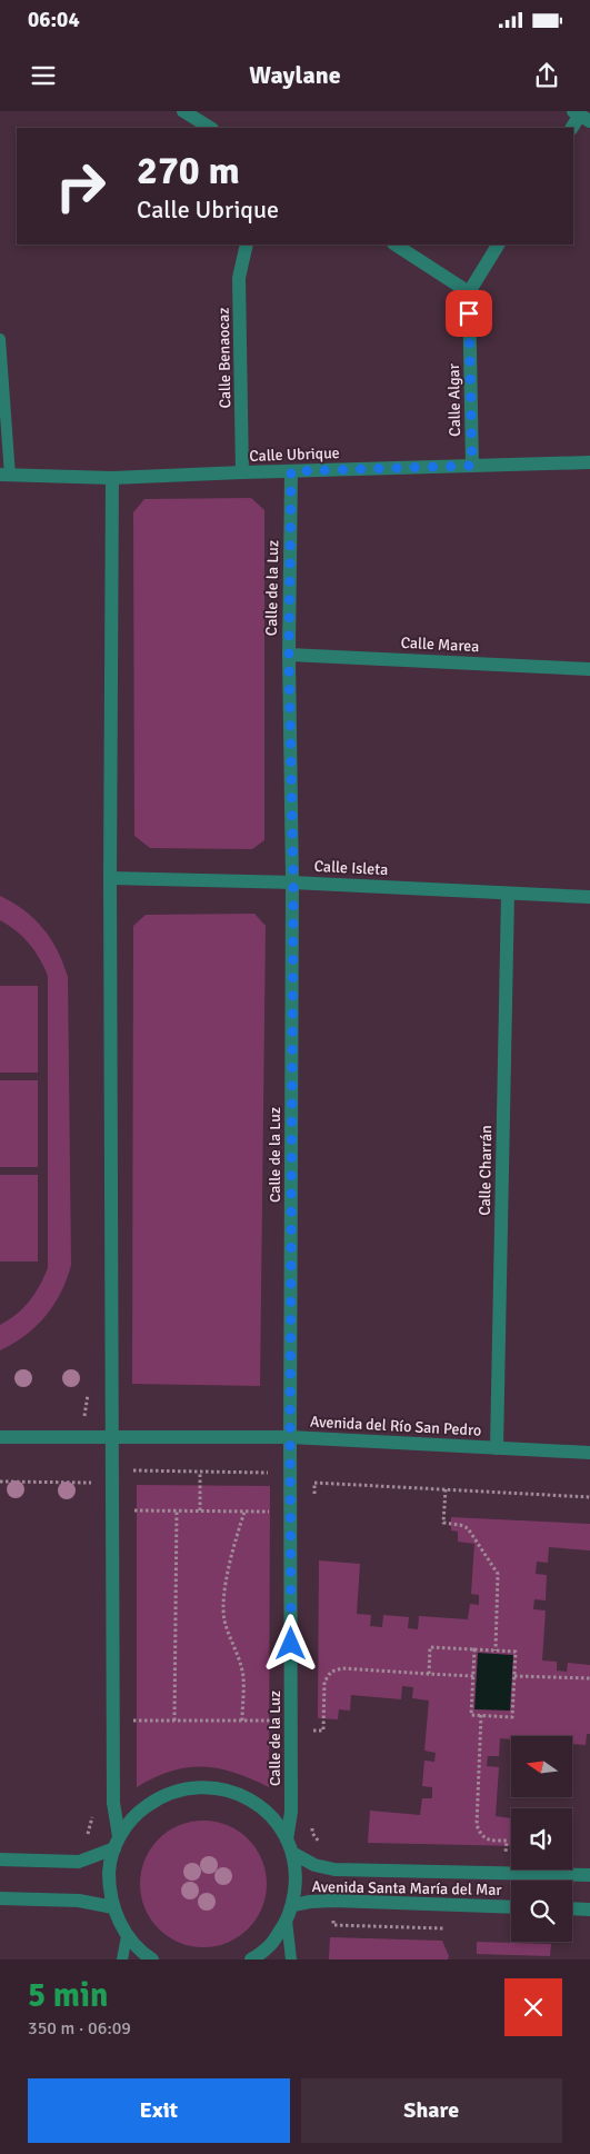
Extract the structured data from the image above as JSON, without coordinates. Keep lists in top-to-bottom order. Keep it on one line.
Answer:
{"streets":{"street":["Calle Benaocaz","Calle Algar","Calle Ubrique","Calle de la Luz","Calle Marea","Calle Isleta","Calle Charrán","Avenida del Río San Pedro","Avenida Santa María del Mar"]},"crossings":[["Calle Benaocaz","Calle Ubrique"],["Calle Algar","Calle Ubrique"],["Calle Ubrique","Calle de la Luz"],["Calle de la Luz","Calle Marea"],["Calle de la Luz","Calle Isleta"],["Calle de la Luz","Avenida del Río San Pedro"],["Calle Isleta","Calle Charrán"],["Calle Charrán","Avenida del Río San Pedro"]],"north":"left","page":{"status":"06:04","header":"Waylane","turn":["270 m","Calle Ubrique"],"heading":["5 min","350 m · 06:09"],"buttons":["Exit","Share"]}}
